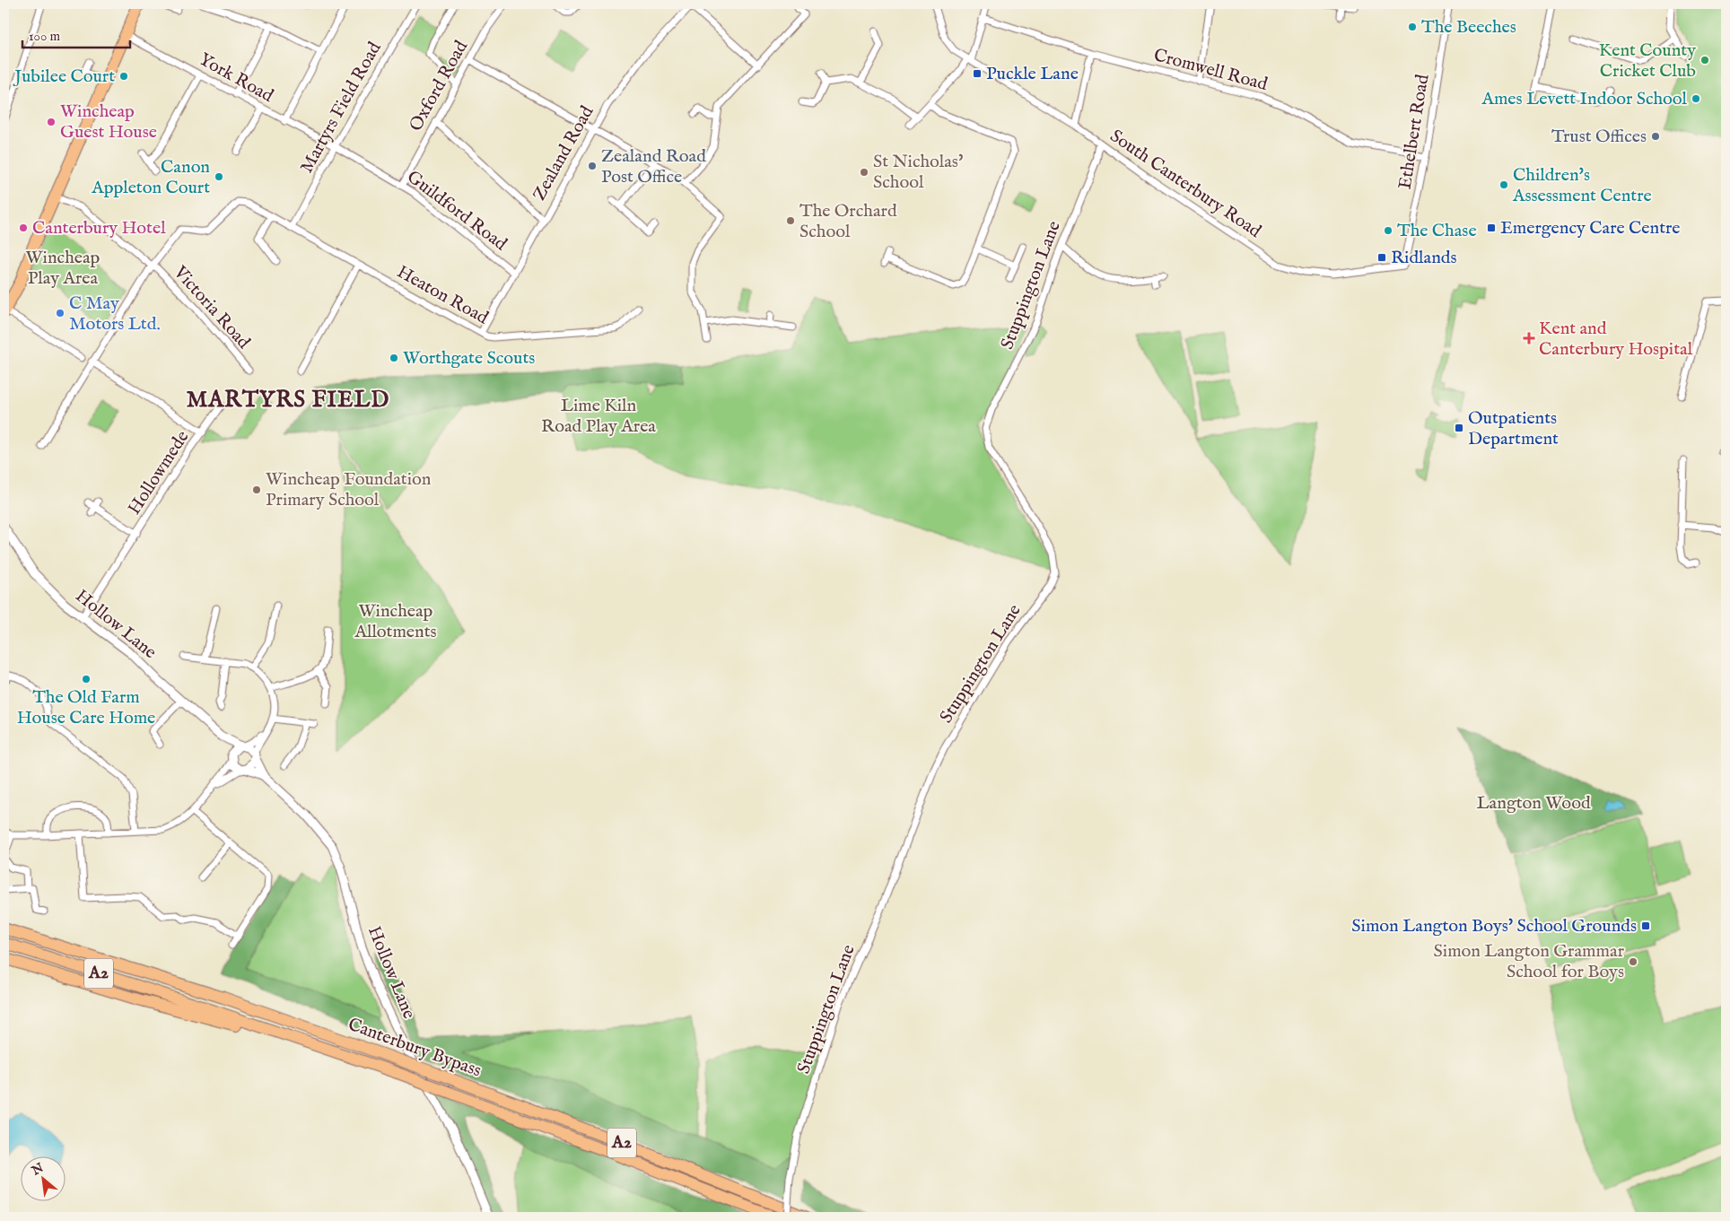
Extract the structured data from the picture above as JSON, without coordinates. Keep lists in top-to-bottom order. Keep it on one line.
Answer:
{"streets":{"highway":["A2","Canterbury Bypass"],"street":["Cromwell Road","York Road","Oxford Road","Martyrs Field Road","Ethelbert Road","Zealand Road","South Canterbury Road","Guildford Road","Stuppington Lane","Heaton Road","Victoria Road","Hollowmede","Hollow Lane"]},"crossings":[["Cromwell Road","Ethelbert Road"],["York Road","Martyrs Field Road"],["York Road","Guildford Road"],["Oxford Road","Guildford Road"],["Martyrs Field Road","Guildford Road"],["Martyrs Field Road","Heaton Road"],["Ethelbert Road","South Canterbury Road"],["Zealand Road","Guildford Road"],["Zealand Road","Heaton Road"],["South Canterbury Road","Stuppington Lane"],["Heaton Road","Victoria Road"],["Hollowmede","Hollow Lane"],["A2","Canterbury Bypass"]],"districts":["MARTYRS FIELD"],"parks":["Wincheap Play Area","Lime Kiln Road Play Area","Wincheap Allotments","Langton Wood"],"places":{"other":["The Beeches","Kent County Cricket Club","Jubilee Court","Ames Levett Indoor School","Wincheap Guest House","Trust Offices","Zealand Road Post Office","St Nicholas' School","Canon Appleton Court","Children's Assessment Centre","The Orchard School","Canterbury Hotel","The Chase","C May Motors Ltd.","Worthgate Scouts","Wincheap Foundation Primary School","The Old Farm House Care Home","Simon Langton Grammar School for Boys"],"transit":["Puckle Lane","Emergency Care Centre","Ridlands","Outpatients Department","Simon Langton Boys' School Grounds"],"health":["Kent and Canterbury Hospital"]},"scale_bar":"100 m","north":"top left"}
